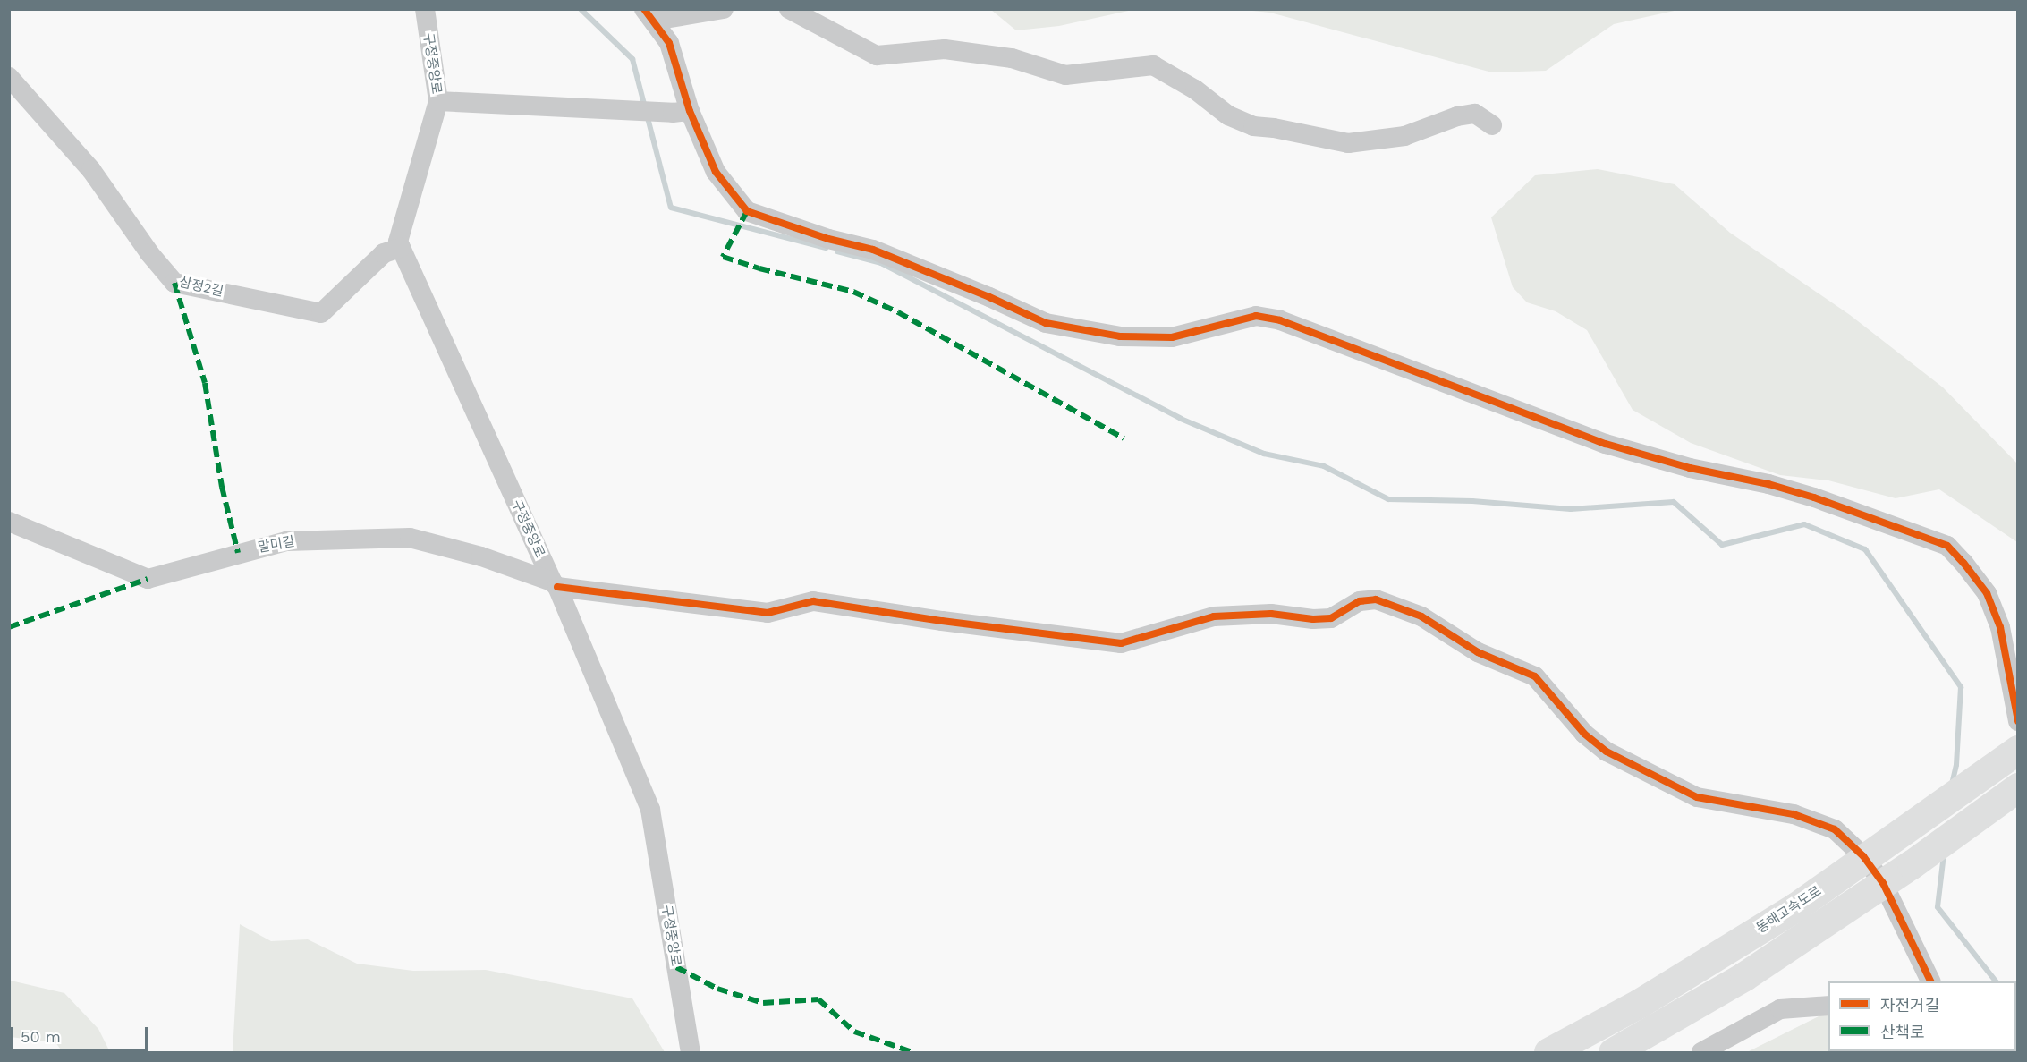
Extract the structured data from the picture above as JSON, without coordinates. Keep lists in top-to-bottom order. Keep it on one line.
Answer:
{"streets":{"highway":["동해고속도로"],"street":["구정중앙로","삼정2길","말미길"]},"crossings":[["구정중앙로","삼정2길"],["구정중앙로","말미길"]],"legend":["자전거길","산책로"],"scale_bar":"50 m"}
